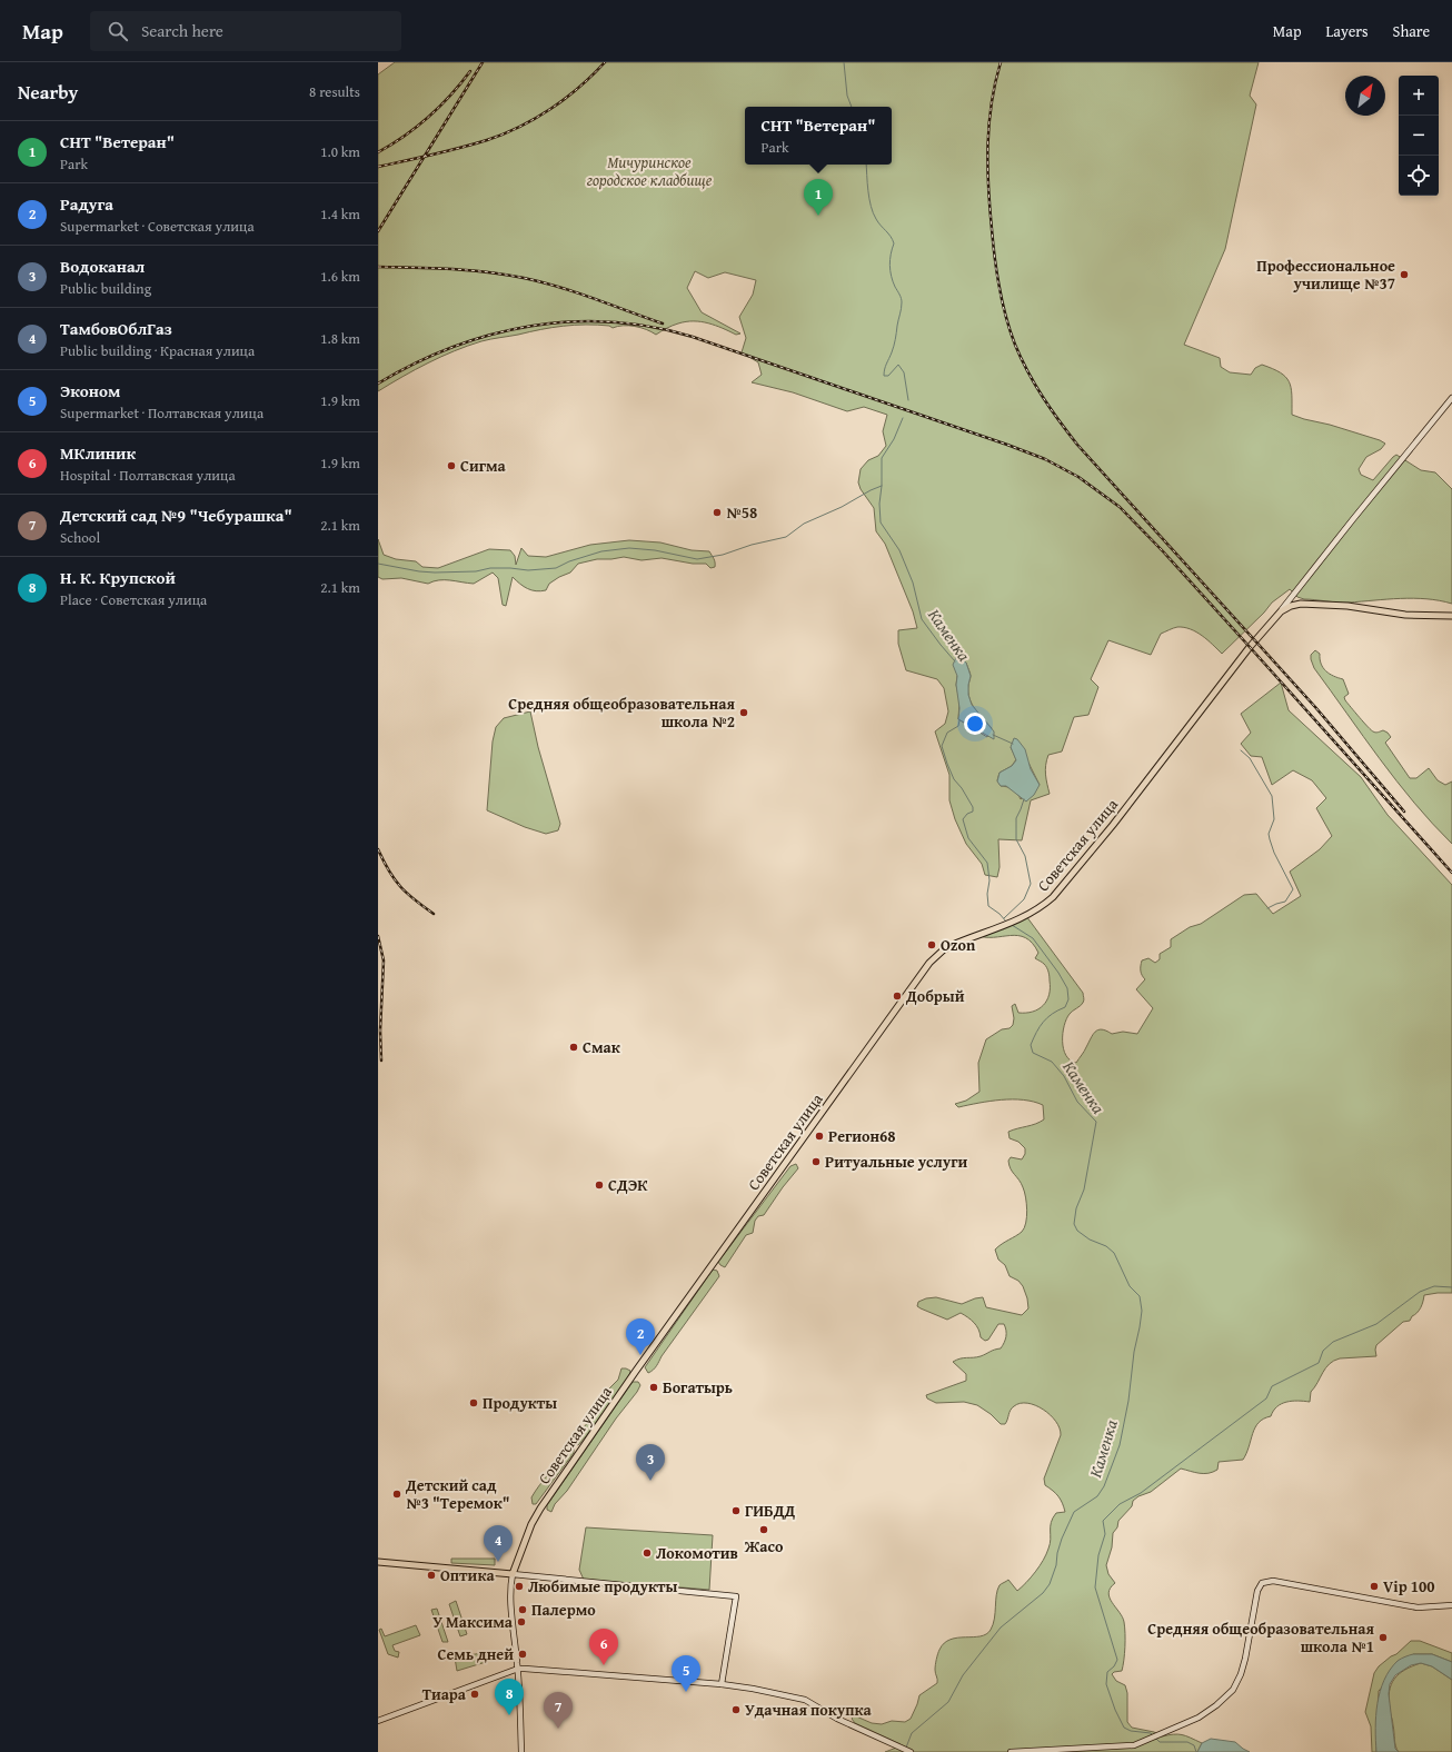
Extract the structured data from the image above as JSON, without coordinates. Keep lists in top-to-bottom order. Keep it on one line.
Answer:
{"streets":{"main road":["Советская улица"]},"water":["Каменка"],"parks":["Мичуринское городское кладбище"],"places":["Профессиональное училище №37","Сигма","№58","Средняя общеобразовательная школа №2","Ozon","Добрый","Смак","Регион68","Ритуальные услуги","СДЭК","Богатырь","Продукты","Детский сад №3 \"Теремок\"","ГИБДД","Жасо","Локомотив","Оптика","Любимые продукты","Vip 100","Палермо","У Максима","Средняя общеобразовательная школа №1","Семь дней","Тиара","Удачная покупка"],"north":"top right","page":{"header":"Map","search":"Search here","nav":["Map","Layers","Share"],"heading":["Nearby","8 results"],"map_buttons":["+","−"],"popup":["СНТ \"Ветеран\"","Park"],"list":[{"mark":"1","name":"СНТ \"Ветеран\"","note":"Park","value":"1.0 km"},{"mark":"2","name":"Радуга","note":"Supermarket · Советская улица","value":"1.4 km"},{"mark":"3","name":"Водоканал","note":"Public building","value":"1.6 km"},{"mark":"4","name":"ТамбовОблГаз","note":"Public building · Красная улица","value":"1.8 km"},{"mark":"5","name":"Эконом","note":"Supermarket · Полтавская улица","value":"1.9 km"},{"mark":"6","name":"МКлиник","note":"Hospital · Полтавская улица","value":"1.9 km"},{"mark":"7","name":"Детский сад №9 \"Чебурашка\"","note":"School","value":"2.1 km"},{"mark":"8","name":"Н. К. Крупской","note":"Place · Советская улица","value":"2.1 km"}],"pins":["1","2","3","4","6","5","8","7"]}}
